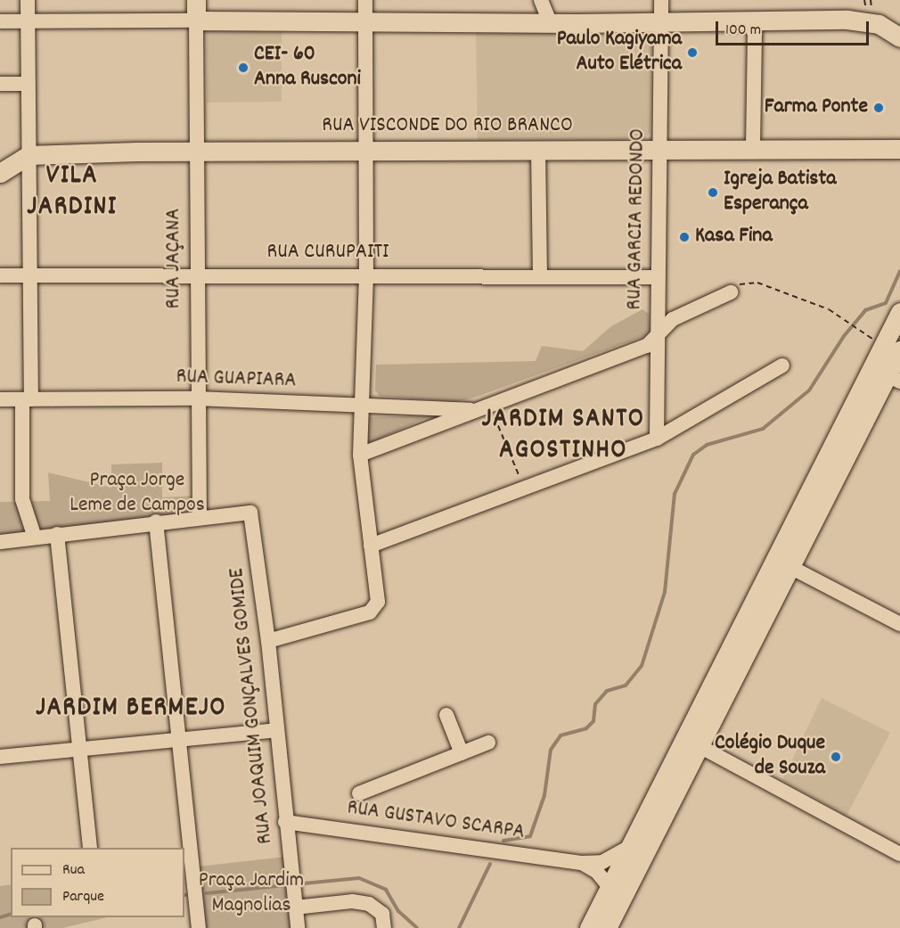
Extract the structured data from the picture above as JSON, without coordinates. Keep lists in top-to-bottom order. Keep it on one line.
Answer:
{"streets":{"main road":["RUA VISCONDE DO RIO BRANCO","RUA JAÇANA"],"street":["RUA GARCIA REDONDO","RUA CURUPAITI","RUA GUAPIARA","RUA JOAQUIM GONÇALVES GOMIDE","RUA GUSTAVO SCARPA"]},"crossings":[["RUA VISCONDE DO RIO BRANCO","RUA GARCIA REDONDO"],["RUA VISCONDE DO RIO BRANCO","RUA JAÇANA"],["RUA GARCIA REDONDO","RUA CURUPAITI"],["RUA CURUPAITI","RUA JAÇANA"],["RUA JAÇANA","RUA GUAPIARA"],["RUA JAÇANA","RUA JOAQUIM GONÇALVES GOMIDE"],["RUA JOAQUIM GONÇALVES GOMIDE","RUA GUSTAVO SCARPA"]],"districts":["VILA JARDINI","JARDIM SANTO AGOSTINHO","JARDIM BERMEJO"],"parks":["Praça Jorge Leme de Campos","Praça Jardim Magnolias"],"places":["Paulo Kagiyama Auto Elétrica","CEI- 60 Anna Rusconi","Farma Ponte","Igreja Batista Esperança","Kasa Fina","Colégio Duque de Souza"],"legend":["Rua","Parque"],"scale_bar":"100 m"}
